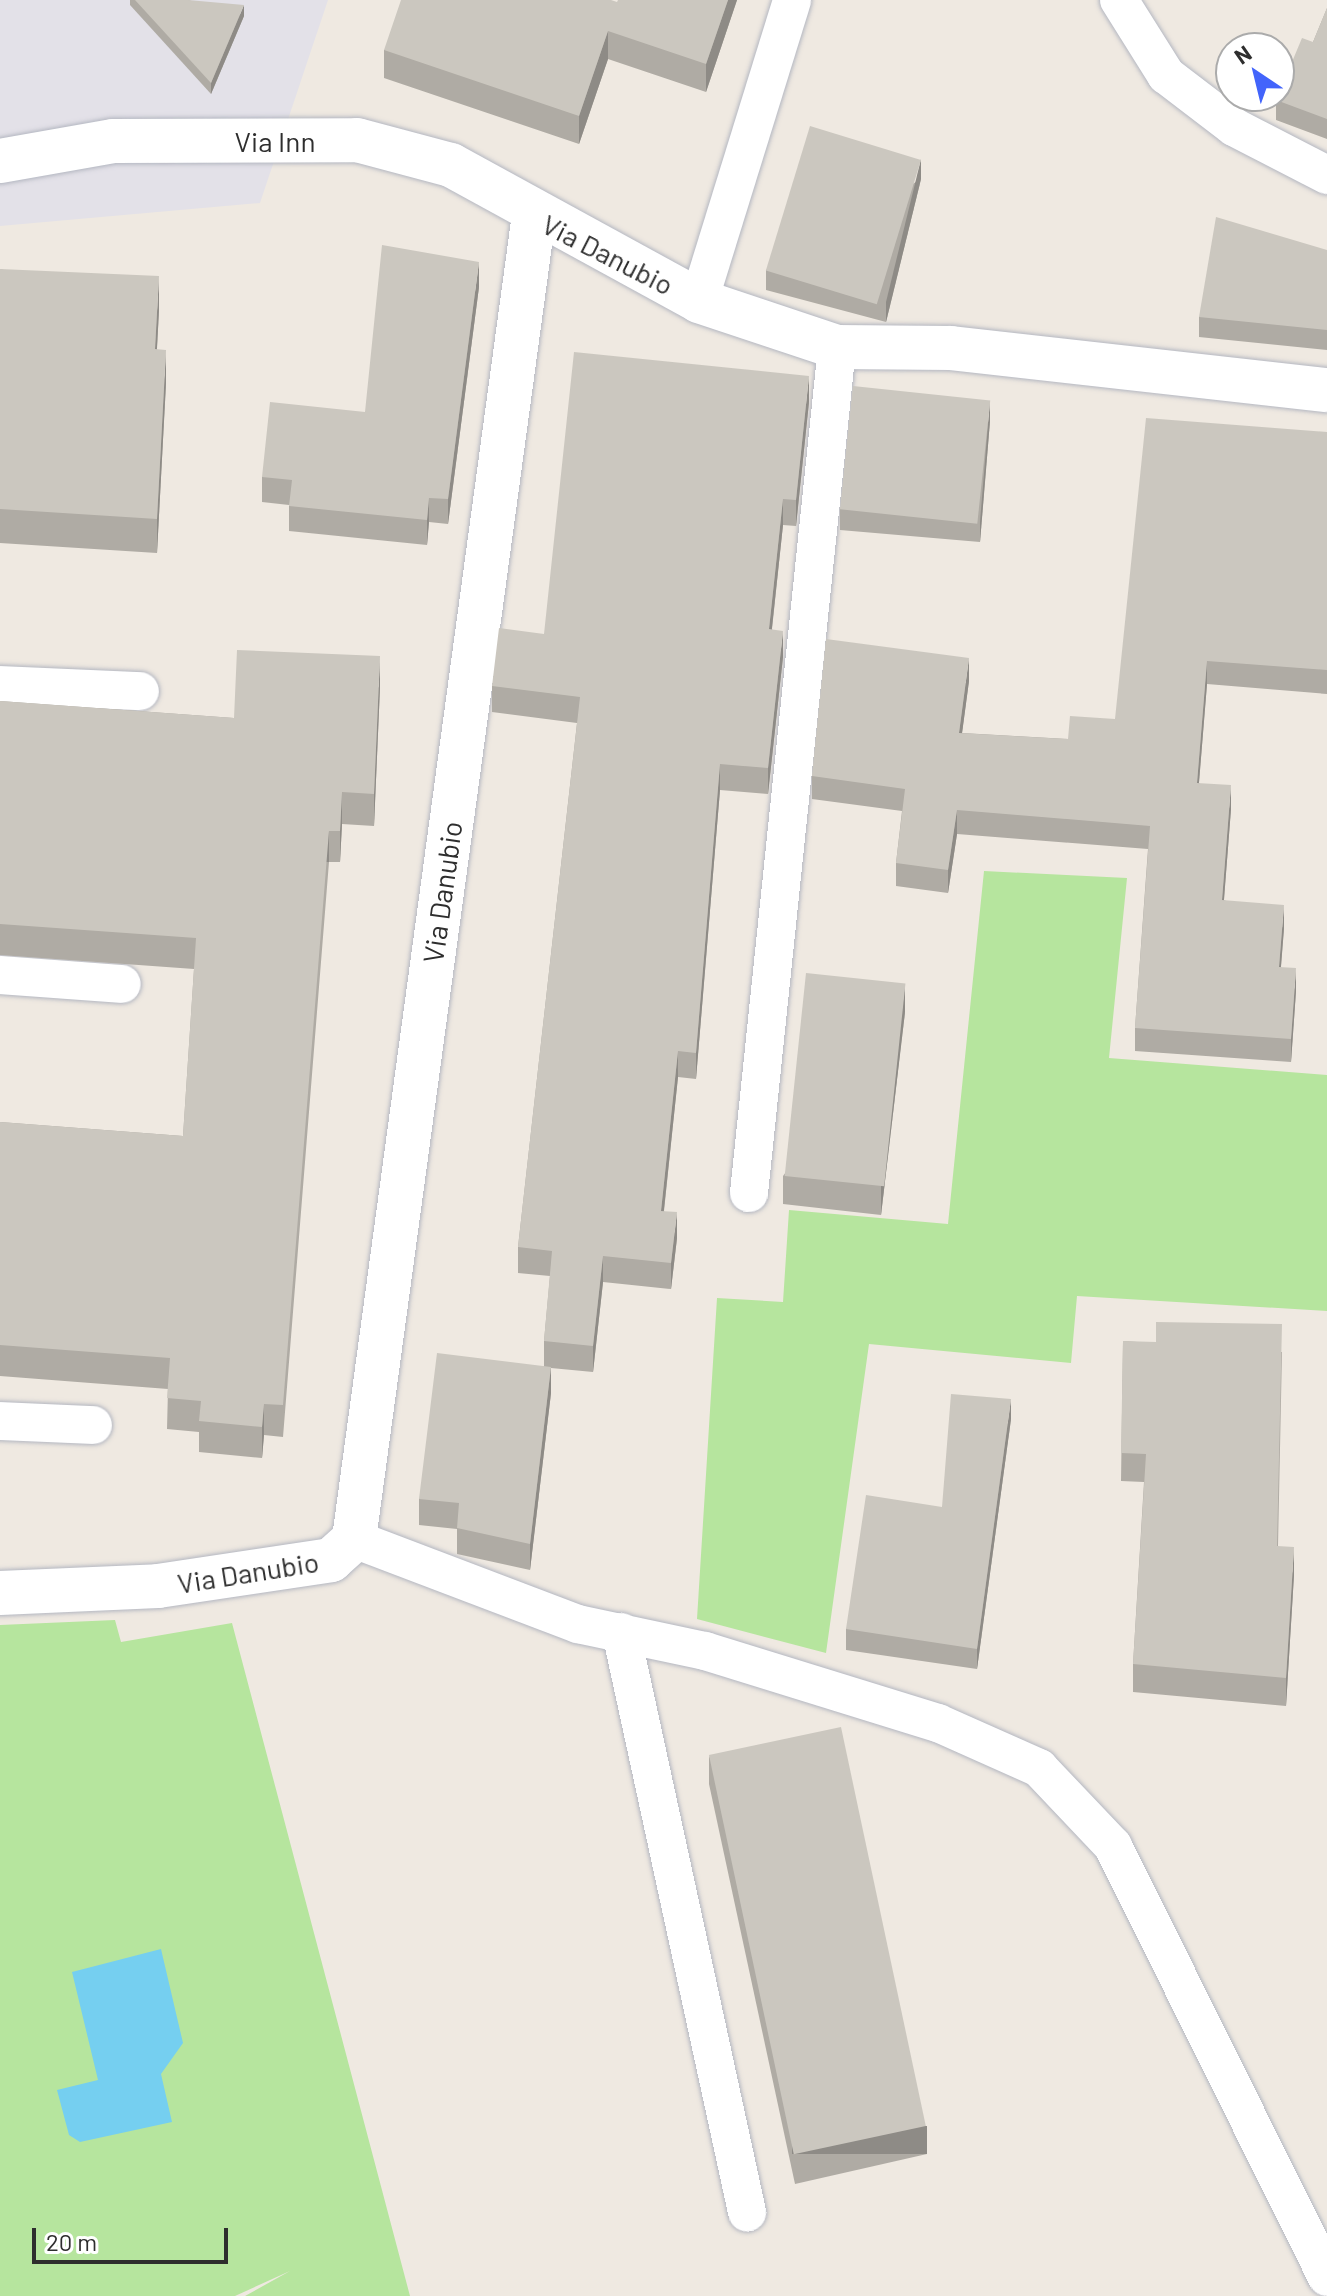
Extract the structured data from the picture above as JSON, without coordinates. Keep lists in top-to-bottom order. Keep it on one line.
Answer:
{"streets":{"street":["Via Inn","Via Danubio"]},"crossings":[["Via Inn","Via Danubio"]],"scale_bar":"20 m","north":"top left"}
